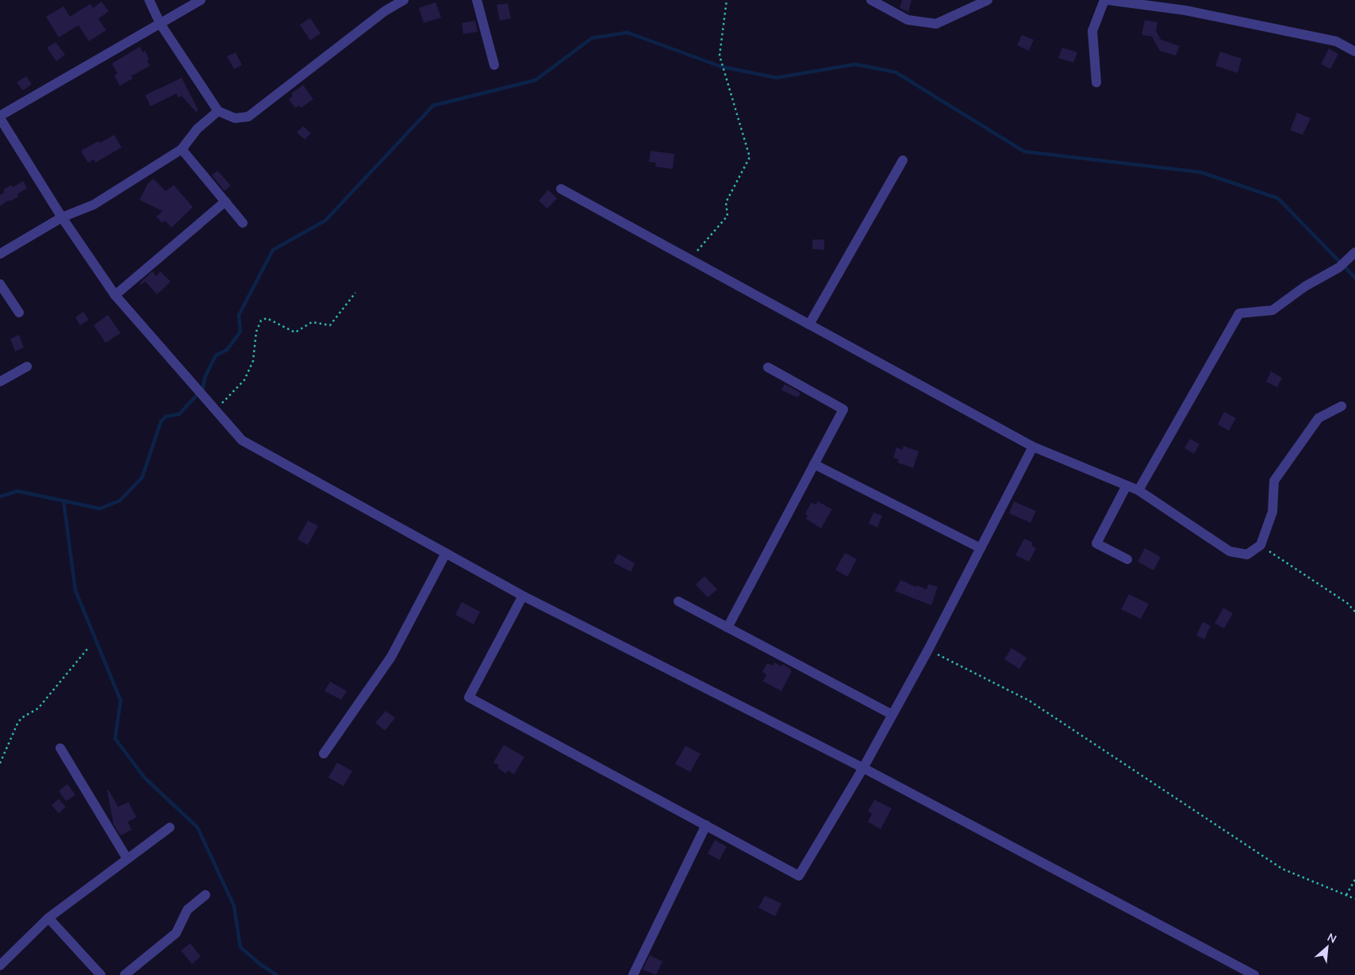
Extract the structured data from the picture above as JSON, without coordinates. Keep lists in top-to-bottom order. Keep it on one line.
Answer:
{"north":"top right"}
